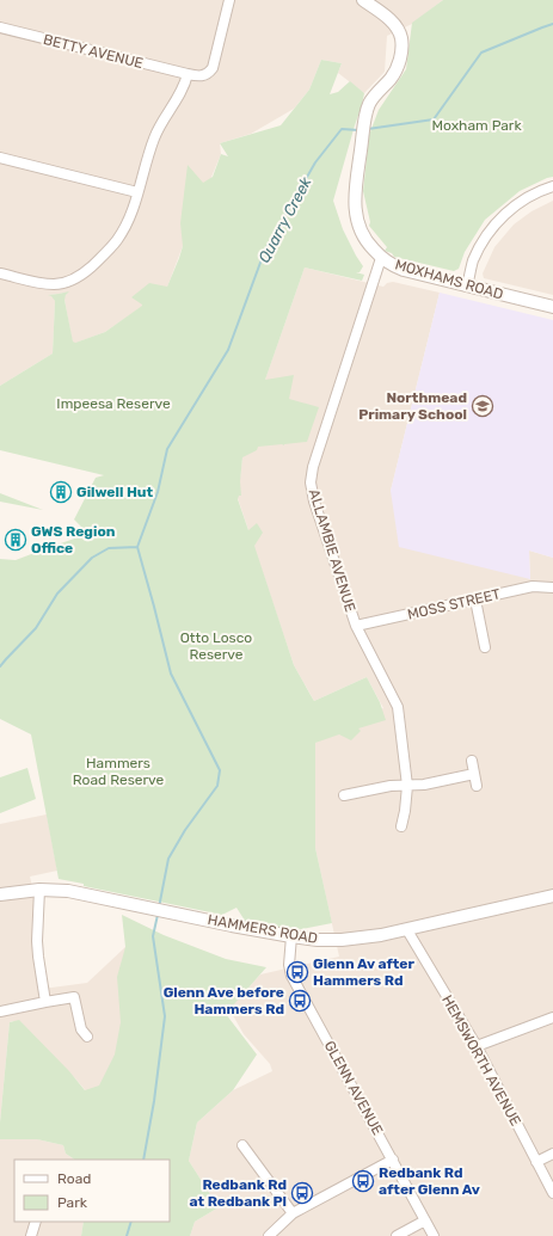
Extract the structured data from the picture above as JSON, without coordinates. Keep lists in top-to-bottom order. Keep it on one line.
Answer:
{"streets":{"street":["BETTY AVENUE","MOXHAMS ROAD","ALLAMBIE AVENUE","MOSS STREET","HAMMERS ROAD","HEMSWORTH AVENUE","GLENN AVENUE"]},"crossings":[["MOXHAMS ROAD","ALLAMBIE AVENUE"],["ALLAMBIE AVENUE","MOSS STREET"],["HAMMERS ROAD","HEMSWORTH AVENUE"],["HAMMERS ROAD","GLENN AVENUE"]],"water":["Quarry Creek"],"parks":["Moxham Park","Impeesa Reserve","Otto Losco Reserve","Hammers Road Reserve"],"places":{"school or university":["Northmead Primary School"],"building":["Gilwell Hut","GWS Region Office"],"bus stop":["Glenn Av after Hammers Rd","Glenn Ave before Hammers Rd","Redbank Rd after Glenn Av","Redbank Rd at Redbank Pl"]},"legend":["Road","Park"]}
